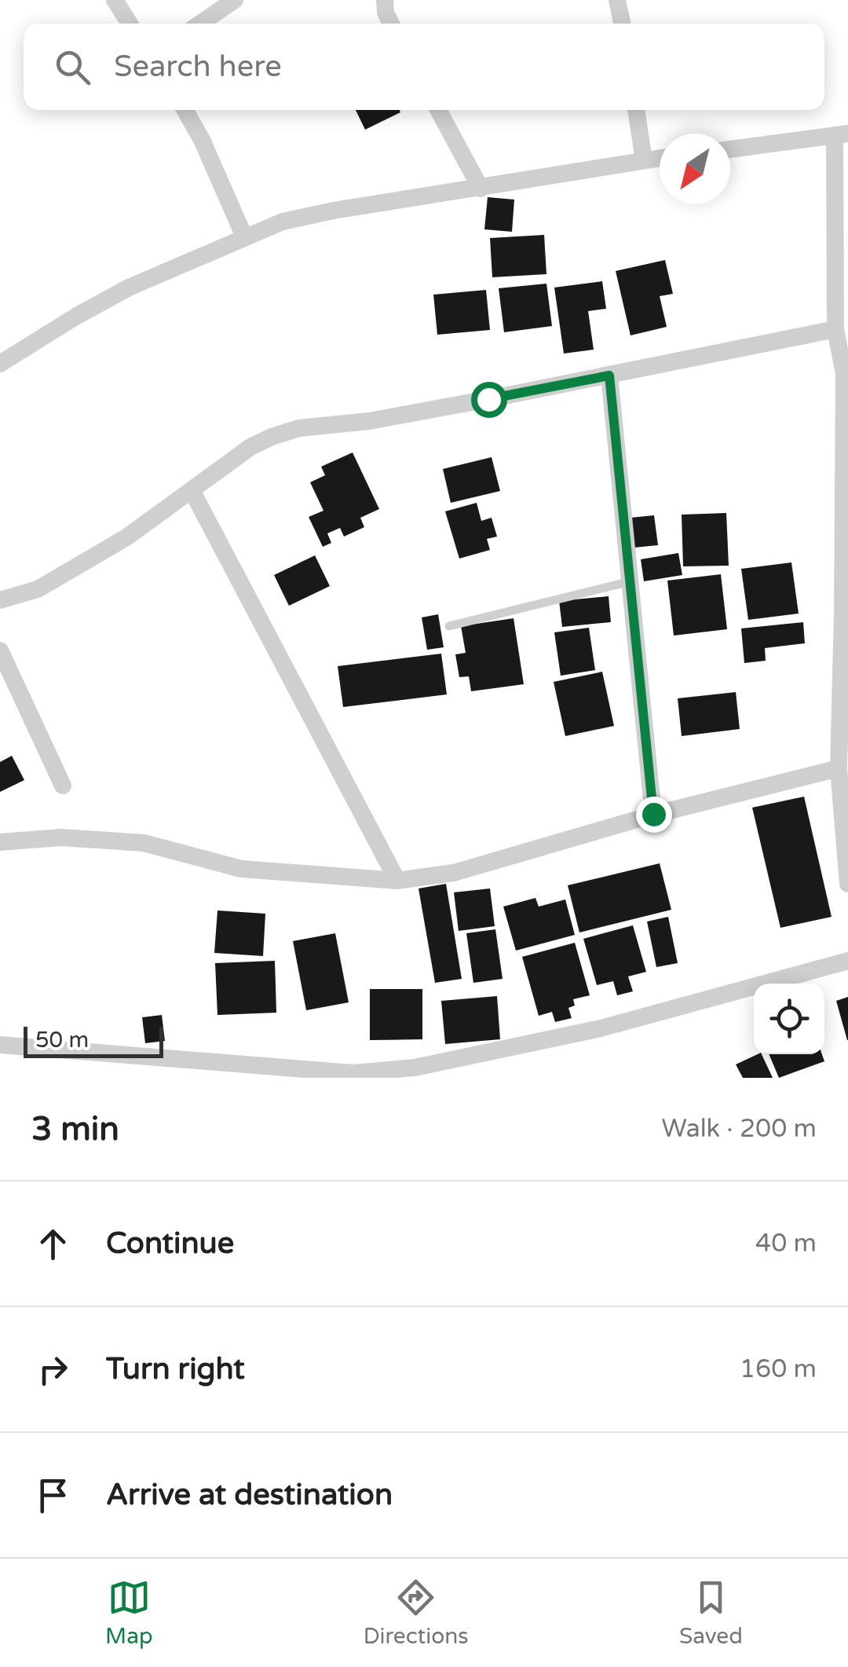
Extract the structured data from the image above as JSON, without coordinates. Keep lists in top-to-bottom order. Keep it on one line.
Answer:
{"scale_bar":"50 m","north":"bottom left","page":{"search":"Search here","scale":"50 m","heading":["3 min","Walk · 200 m"],"list":[["Continue","40 m"],["Turn right","160 m"],"Arrive at destination"],"nav":["Map","Directions","Saved"]}}
